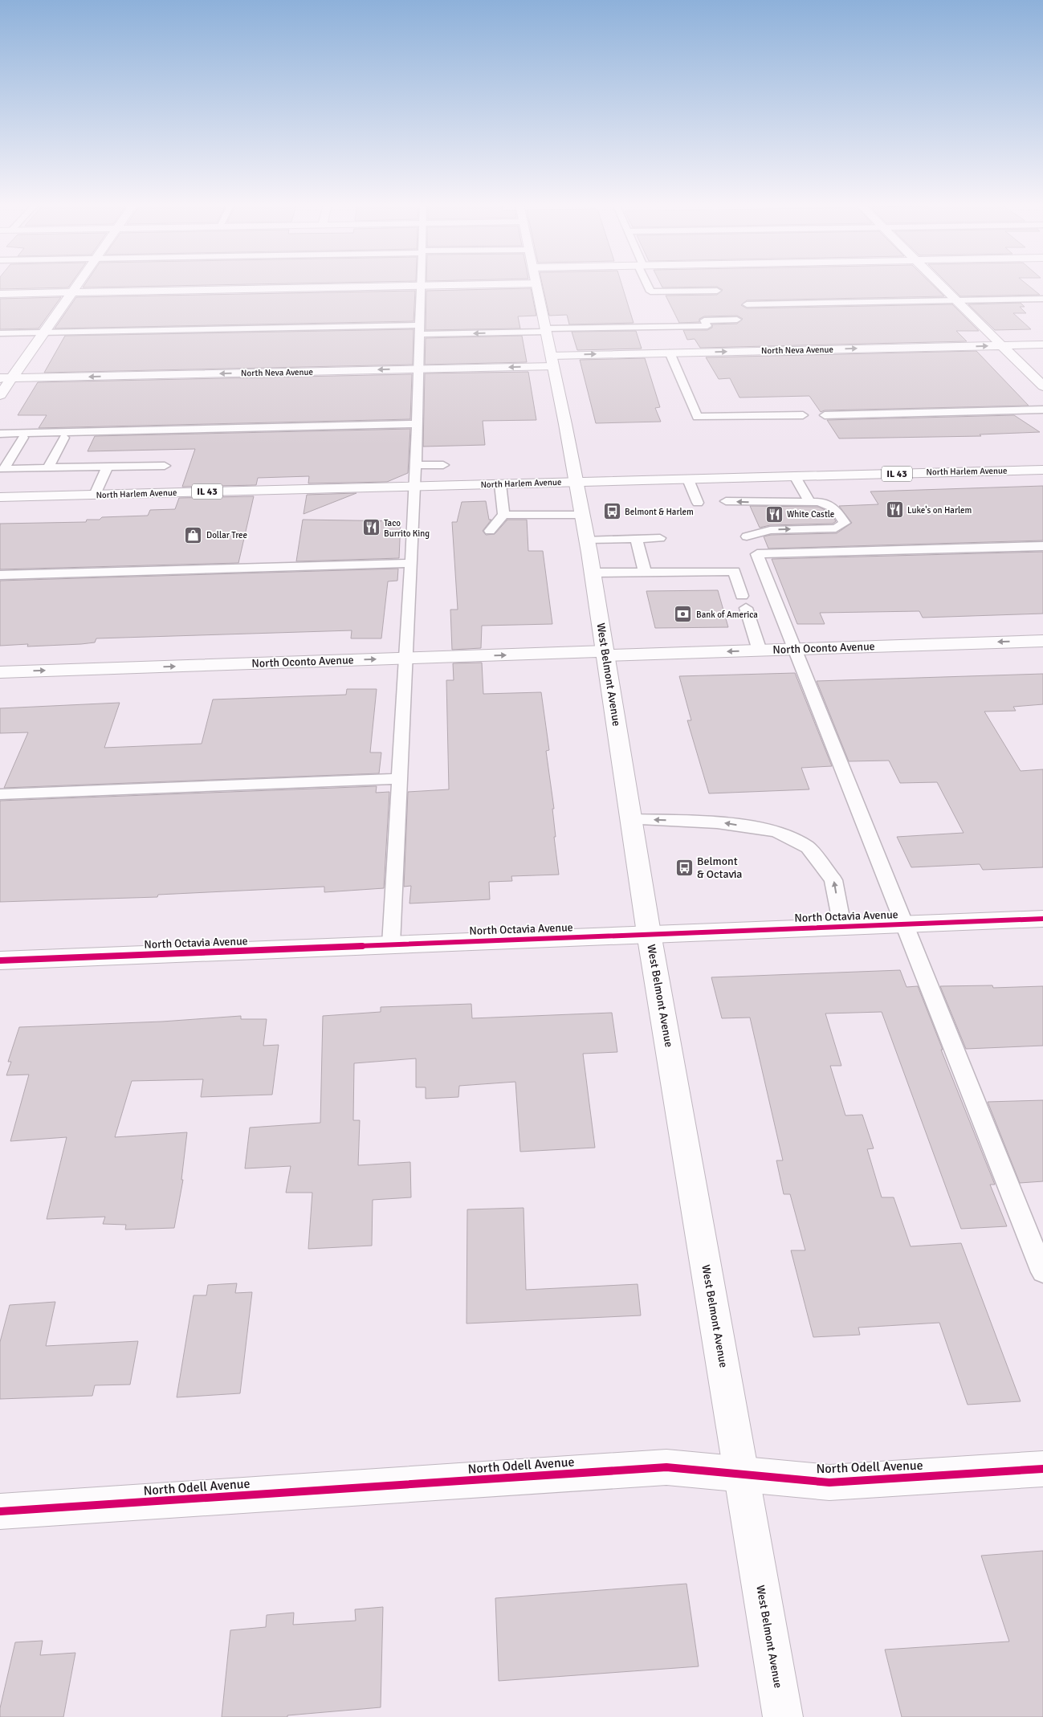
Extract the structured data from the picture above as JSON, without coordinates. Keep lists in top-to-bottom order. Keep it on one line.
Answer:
{"streets":{"street":["North Neva Avenue","North Harlem Avenue","IL 43","North Oconto Avenue","West Belmont Avenue","North Octavia Avenue","North Odell Avenue"]},"crossings":[["North Neva Avenue","West Belmont Avenue"],["North Harlem Avenue","West Belmont Avenue"],["North Oconto Avenue","West Belmont Avenue"],["West Belmont Avenue","North Octavia Avenue"],["West Belmont Avenue","North Odell Avenue"]],"places":{"restaurant":["Luke's on Harlem","White Castle","Taco Burrito King"],"bus stop":["Belmont & Harlem","Belmont & Octavia"],"shop":["Dollar Tree"],"bank":["Bank of America"]}}
